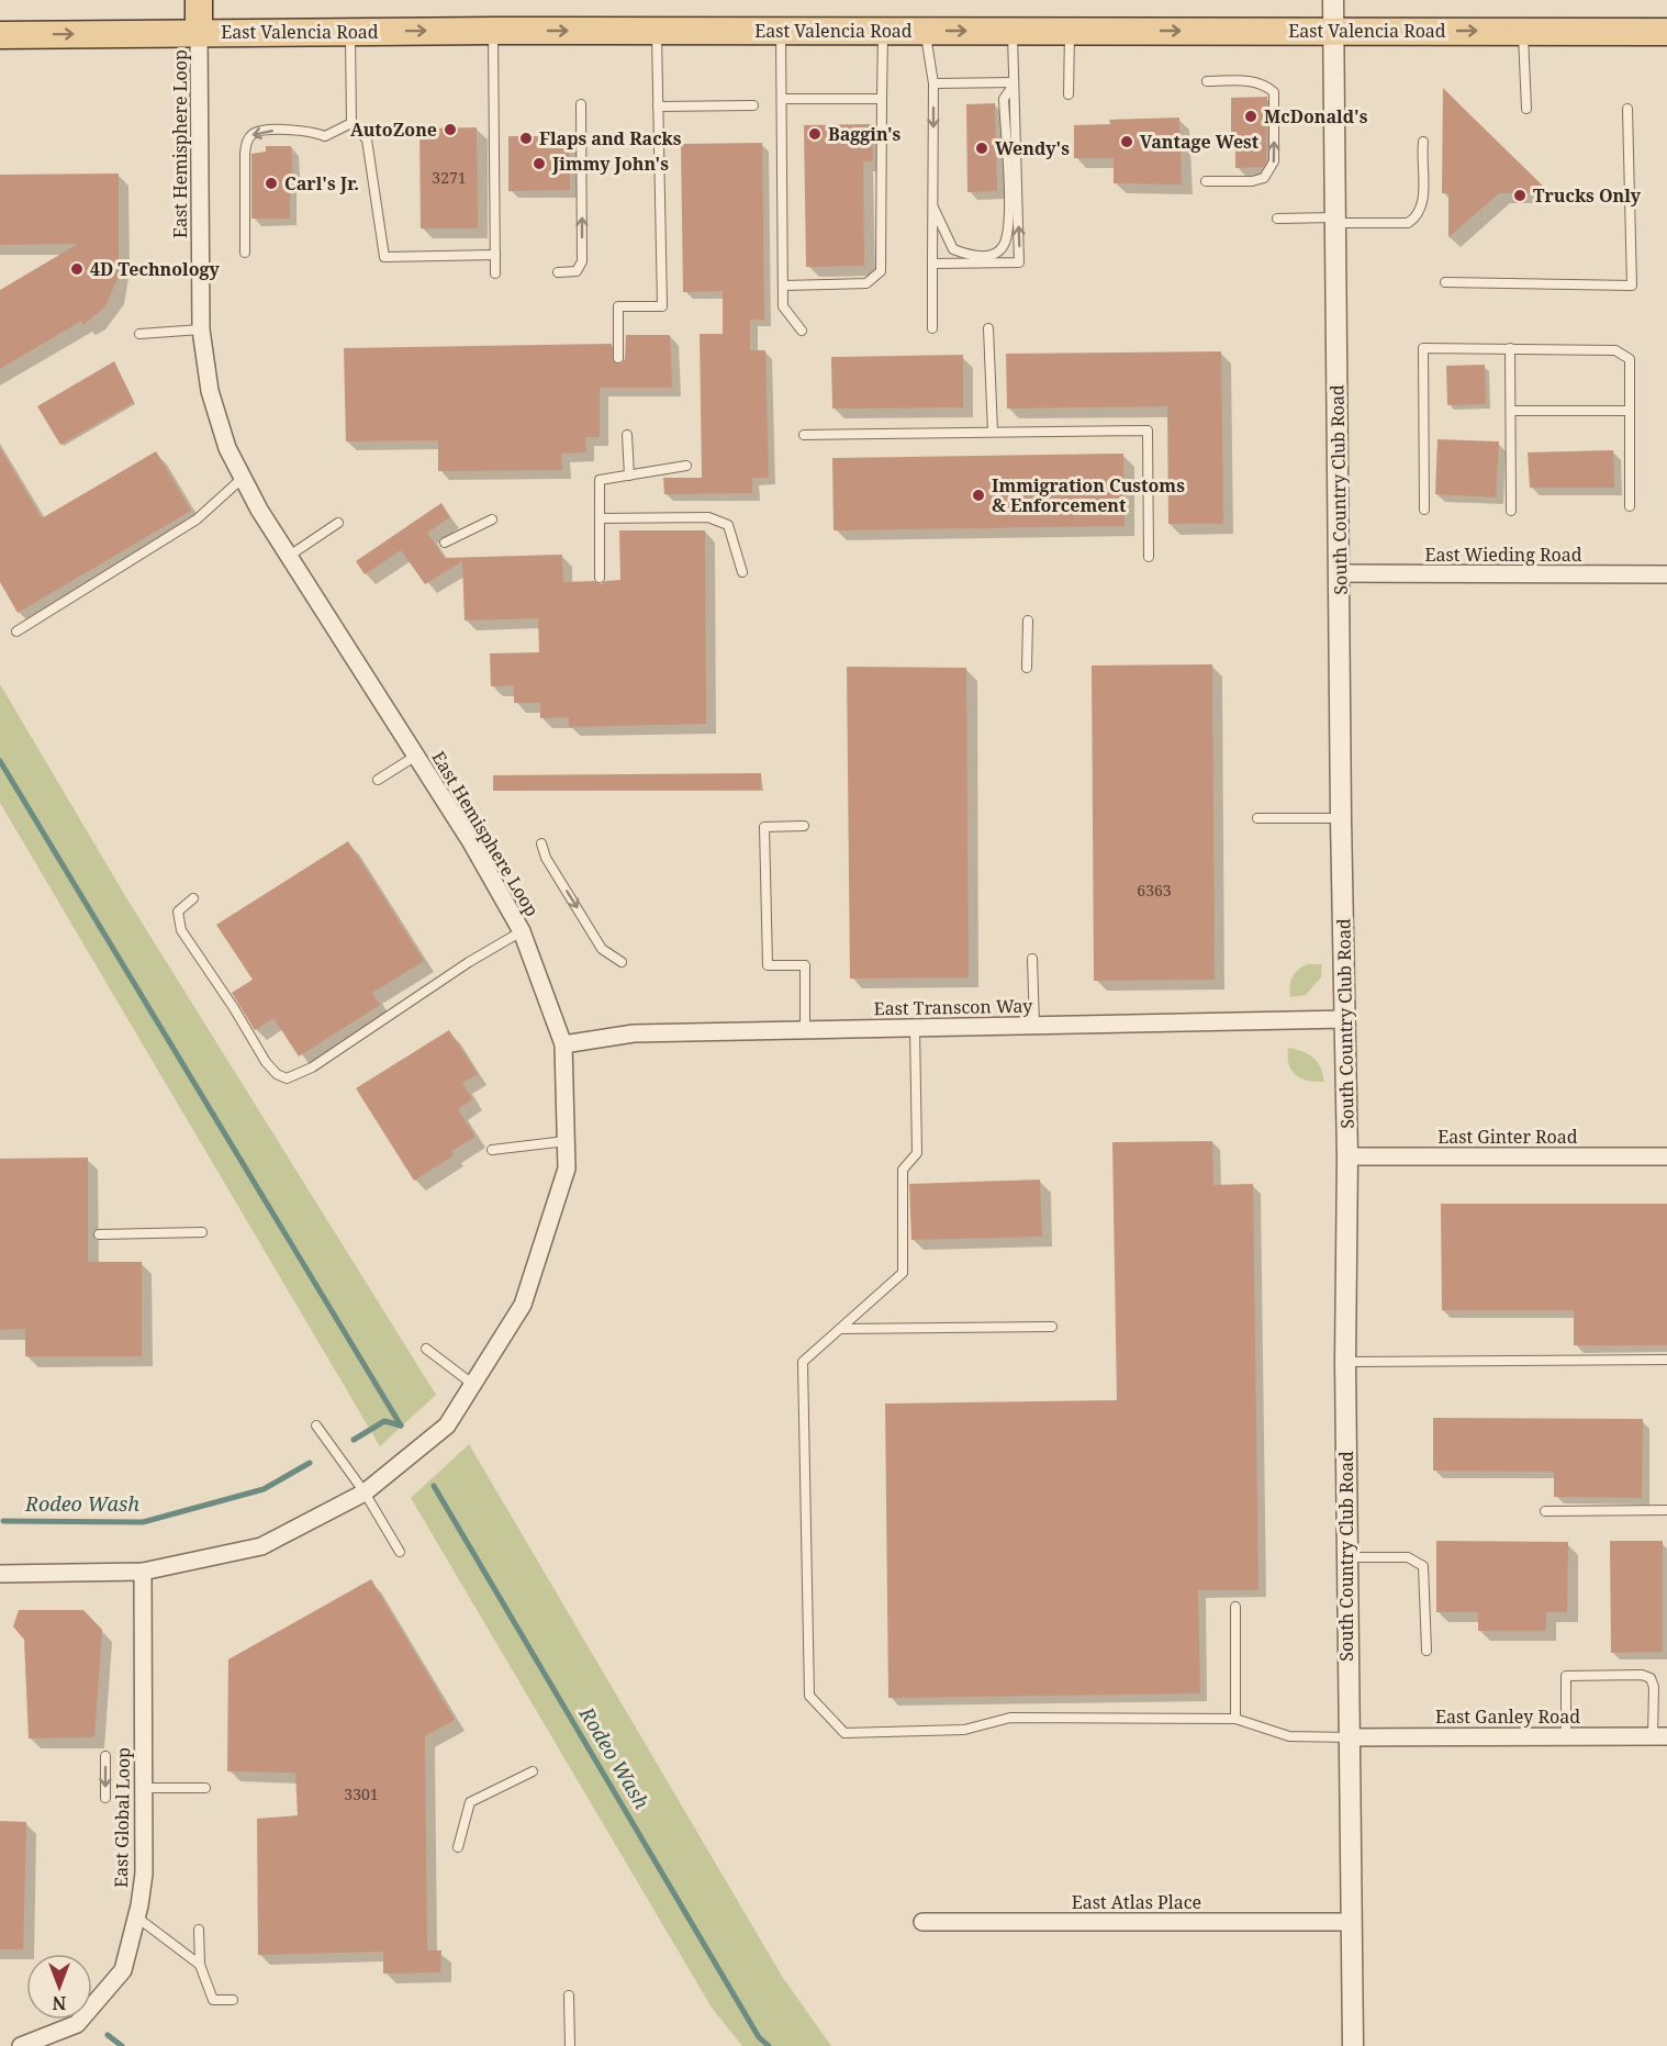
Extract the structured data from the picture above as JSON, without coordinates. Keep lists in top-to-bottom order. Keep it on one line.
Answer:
{"streets":{"main road":["East Valencia Road"],"street":["East Hemisphere Loop","South Country Club Road","East Wieding Road","East Transcon Way","East Ginter Road","East Ganley Road","East Global Loop","East Atlas Place"]},"crossings":[["East Valencia Road","East Hemisphere Loop"],["East Valencia Road","South Country Club Road"],["East Hemisphere Loop","East Transcon Way"],["East Hemisphere Loop","East Global Loop"],["South Country Club Road","East Wieding Road"],["South Country Club Road","East Transcon Way"],["South Country Club Road","East Ginter Road"],["South Country Club Road","East Ganley Road"],["South Country Club Road","East Atlas Place"]],"one_way":["East Valencia Road"],"water":["Rodeo Wash"],"places":["McDonald's","AutoZone","Baggin's","Flaps and Racks","Vantage West","Wendy's","Jimmy John's","Carl's Jr.","Trucks Only","4D Technology","Immigration Customs & Enforcement"],"house_numbers":["3271","6363","3301"],"north":"bottom"}
